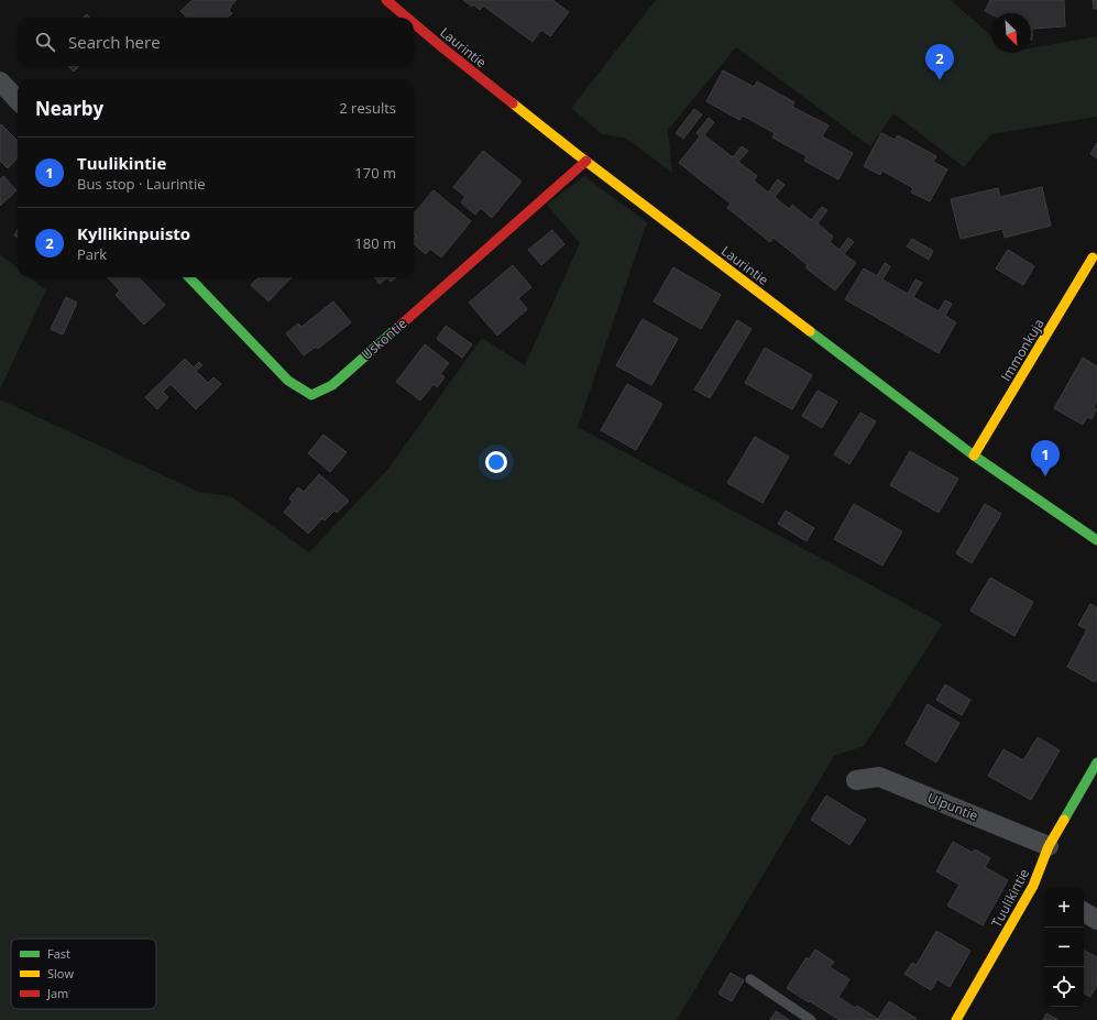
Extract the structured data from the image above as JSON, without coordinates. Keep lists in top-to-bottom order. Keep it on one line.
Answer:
{"streets":{"street":["Laurintie","Uskontie","Immonkuja","Ulpuntie","Tuulikintie"]},"crossings":[["Laurintie","Uskontie"],["Laurintie","Immonkuja"],["Ulpuntie","Tuulikintie"]],"legend":["Fast","Slow","Jam"],"north":"bottom right","page":{"search":"Search here","pins":["2","1"],"heading":["Nearby","2 results"],"list":[{"mark":"1","name":"Tuulikintie","note":"Bus stop · Laurintie","value":"170 m"},{"mark":"2","name":"Kyllikinpuisto","note":"Park","value":"180 m"}],"map_buttons":["+","−"]}}
